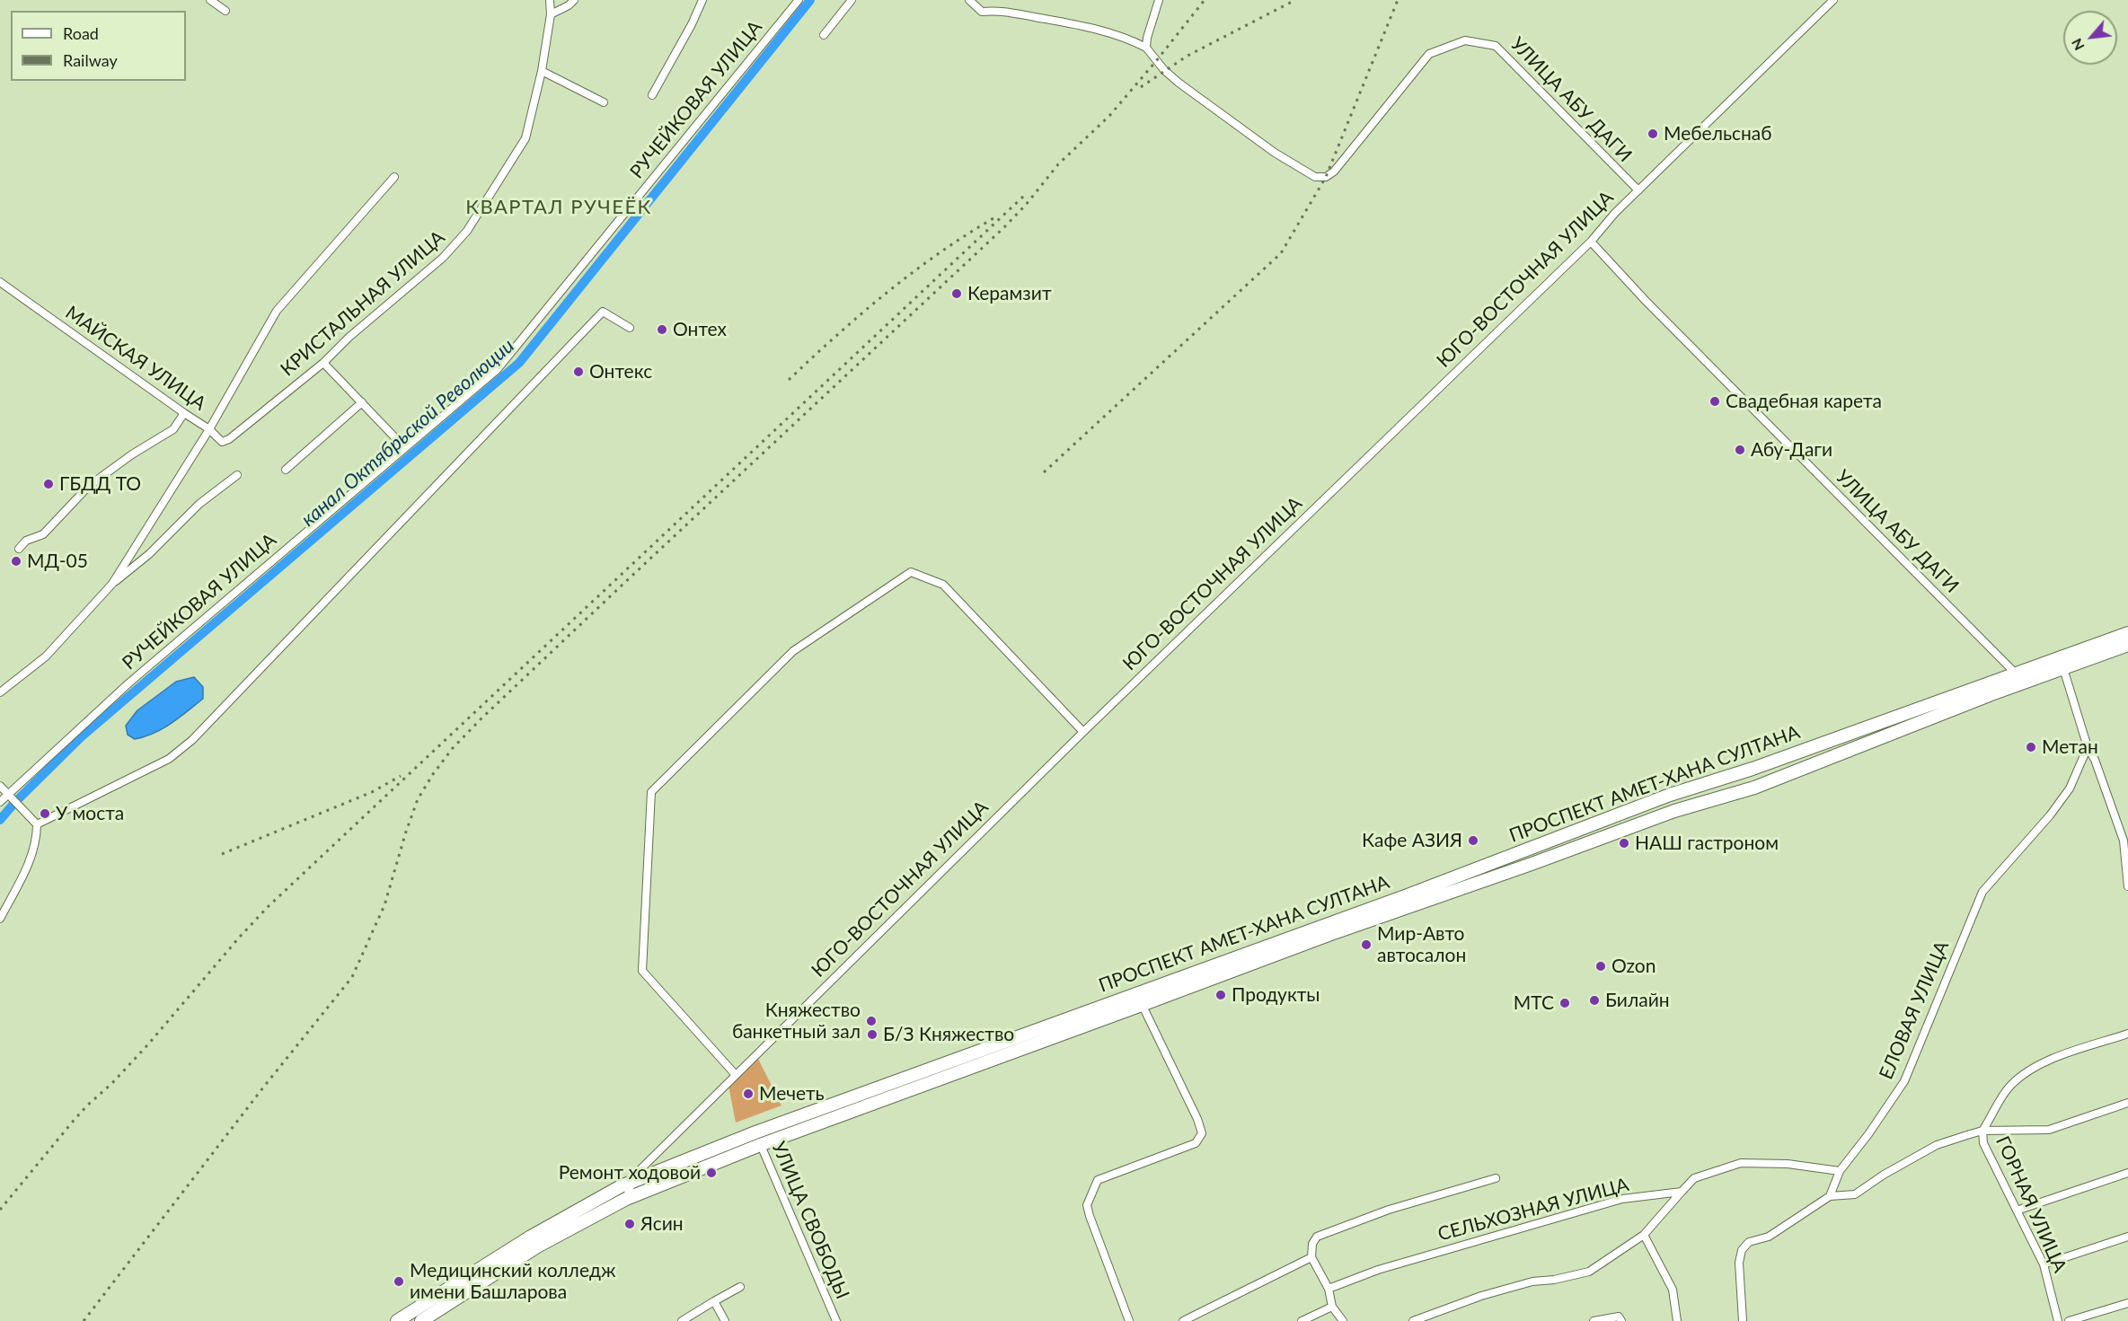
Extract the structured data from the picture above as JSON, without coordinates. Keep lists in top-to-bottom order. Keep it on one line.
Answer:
{"streets":{"main road":["ПРОСПЕКТ АМЕТ-ХАНА СУЛТАНА"],"street":["РУЧЕЙКОВАЯ УЛИЦА","УЛИЦА АБУ ДАГИ","ЮГО-ВОСТОЧНАЯ УЛИЦА","КРИСТАЛЬНАЯ УЛИЦА","МАЙСКАЯ УЛИЦА","ЕЛОВАЯ УЛИЦА","ГОРНАЯ УЛИЦА","СЕЛЬХОЗНАЯ УЛИЦА","УЛИЦА СВОБОДЫ"]},"crossings":[["УЛИЦА АБУ ДАГИ","ЮГО-ВОСТОЧНАЯ УЛИЦА"],["УЛИЦА АБУ ДАГИ","ПРОСПЕКТ АМЕТ-ХАНА СУЛТАНА"],["ЮГО-ВОСТОЧНАЯ УЛИЦА","ПРОСПЕКТ АМЕТ-ХАНА СУЛТАНА"],["КРИСТАЛЬНАЯ УЛИЦА","МАЙСКАЯ УЛИЦА"],["ПРОСПЕКТ АМЕТ-ХАНА СУЛТАНА","УЛИЦА СВОБОДЫ"]],"districts":["КВАРТАЛ РУЧЕЁК"],"water":["канал Октябрьской Революции"],"places":["Мебельснаб","Керамзит","Онтех","Онтекс","Свадебная карета","Абу-Даги","ГБДД ТО","МД-05","Метан","У моста","Кафе АЗИЯ","НАШ гастроном","Мир-Авто автосалон","Ozon","Продукты","Билайн","МТС","Княжество банкетный зал","Б/З Княжество","Мечеть","Ремонт ходовой","Ясин","Медицинский колледж имени Башларова"],"legend":["Road","Railway"],"north":"bottom left"}
